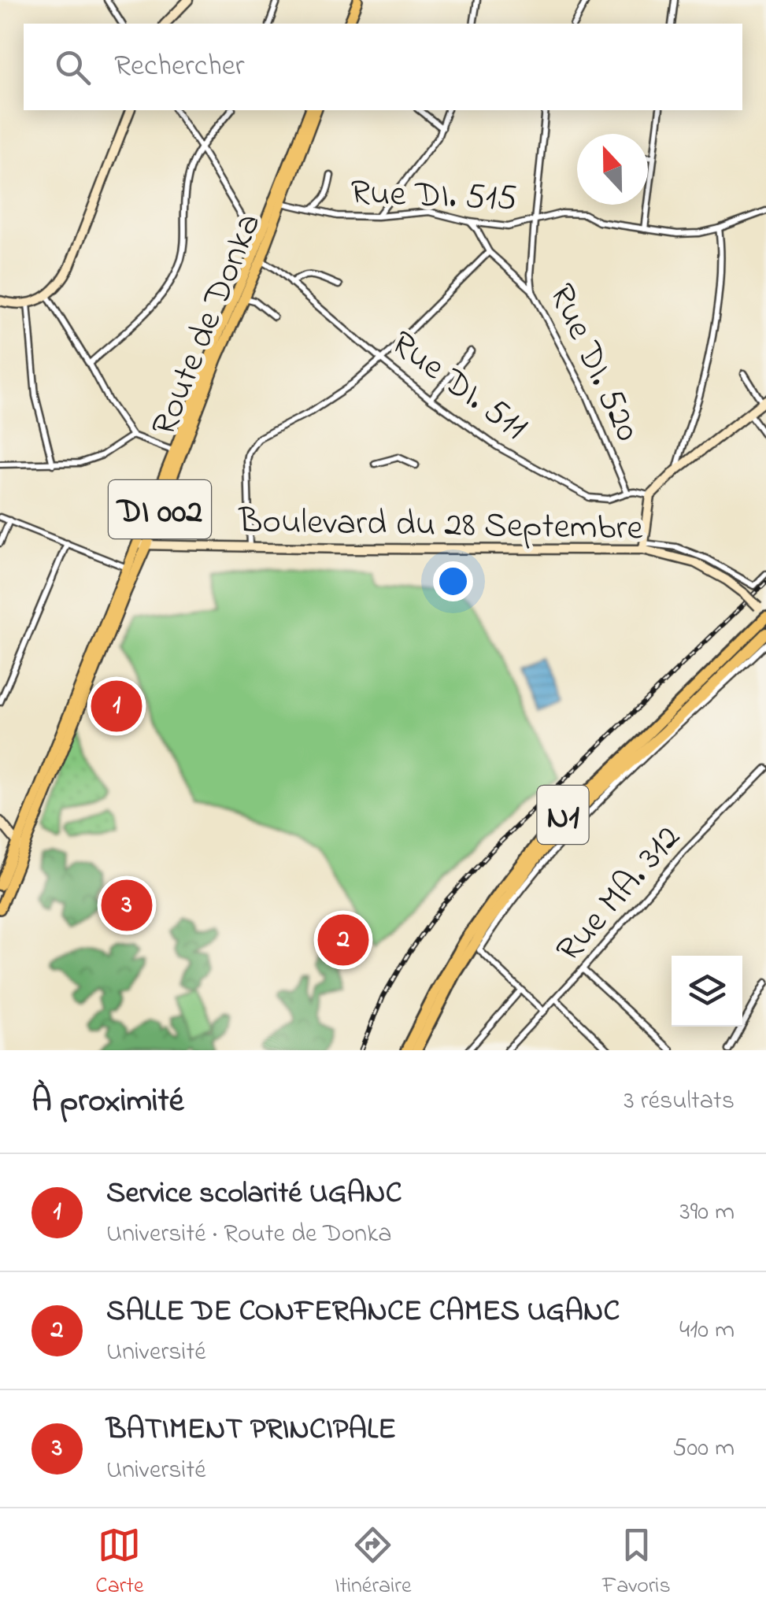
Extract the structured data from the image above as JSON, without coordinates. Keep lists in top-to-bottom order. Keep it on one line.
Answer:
{"streets":{"highway":["N1"],"main road":["Route de Donka","DI 002","Boulevard du 28 Septembre"],"street":["Rue DI. 515","Rue DI. 520","Rue DI. 511","Rue MA. 312"]},"crossings":[["Rue DI. 515","Route de Donka"],["Rue DI. 515","Rue DI. 520"],["Route de Donka","Rue DI. 511"],["Route de Donka","Boulevard du 28 Septembre"],["Rue DI. 520","Rue DI. 511"],["Boulevard du 28 Septembre","N1"]],"north":"top","page":{"search":"Rechercher","pins":["1","3","2"],"heading":["À proximité","3 résultats"],"list":[{"mark":"1","name":"Service scolarité UGANC","note":"Université · Route de Donka","value":"390 m"},{"mark":"2","name":"SALLE DE CONFERANCE CAMES UGANC","note":"Université","value":"410 m"},{"mark":"3","name":"BATIMENT PRINCIPALE","note":"Université","value":"500 m"}],"nav":["Carte","Itinéraire","Favoris"]}}
